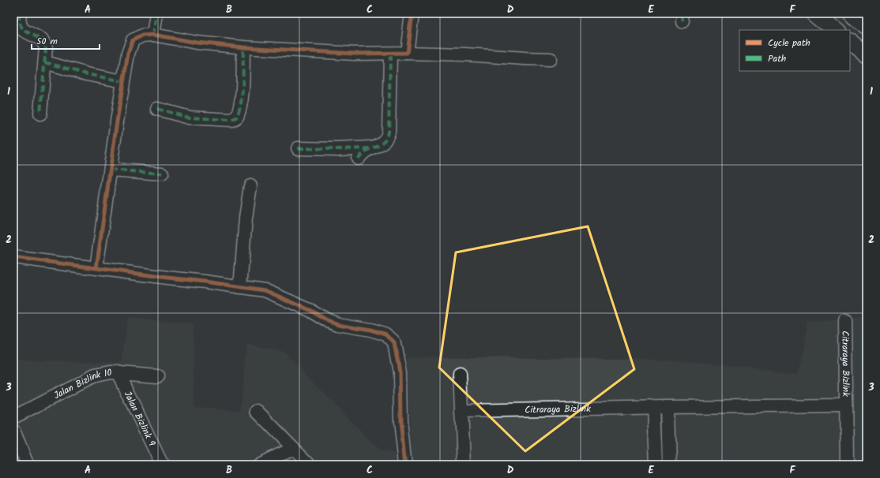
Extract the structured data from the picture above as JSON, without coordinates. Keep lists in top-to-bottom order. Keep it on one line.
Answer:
{"streets":{"street":["Citraraya Bizlink","Jalan Bizlink 10","Jalan Bizlink 9"]},"crossings":[["Jalan Bizlink 10","Jalan Bizlink 9"]],"legend":["Cycle path","Path"],"scale_bar":"50 m","grid":{"columns":["A","B","C","D","E","F"],"rows":["1","2","3"]}}
